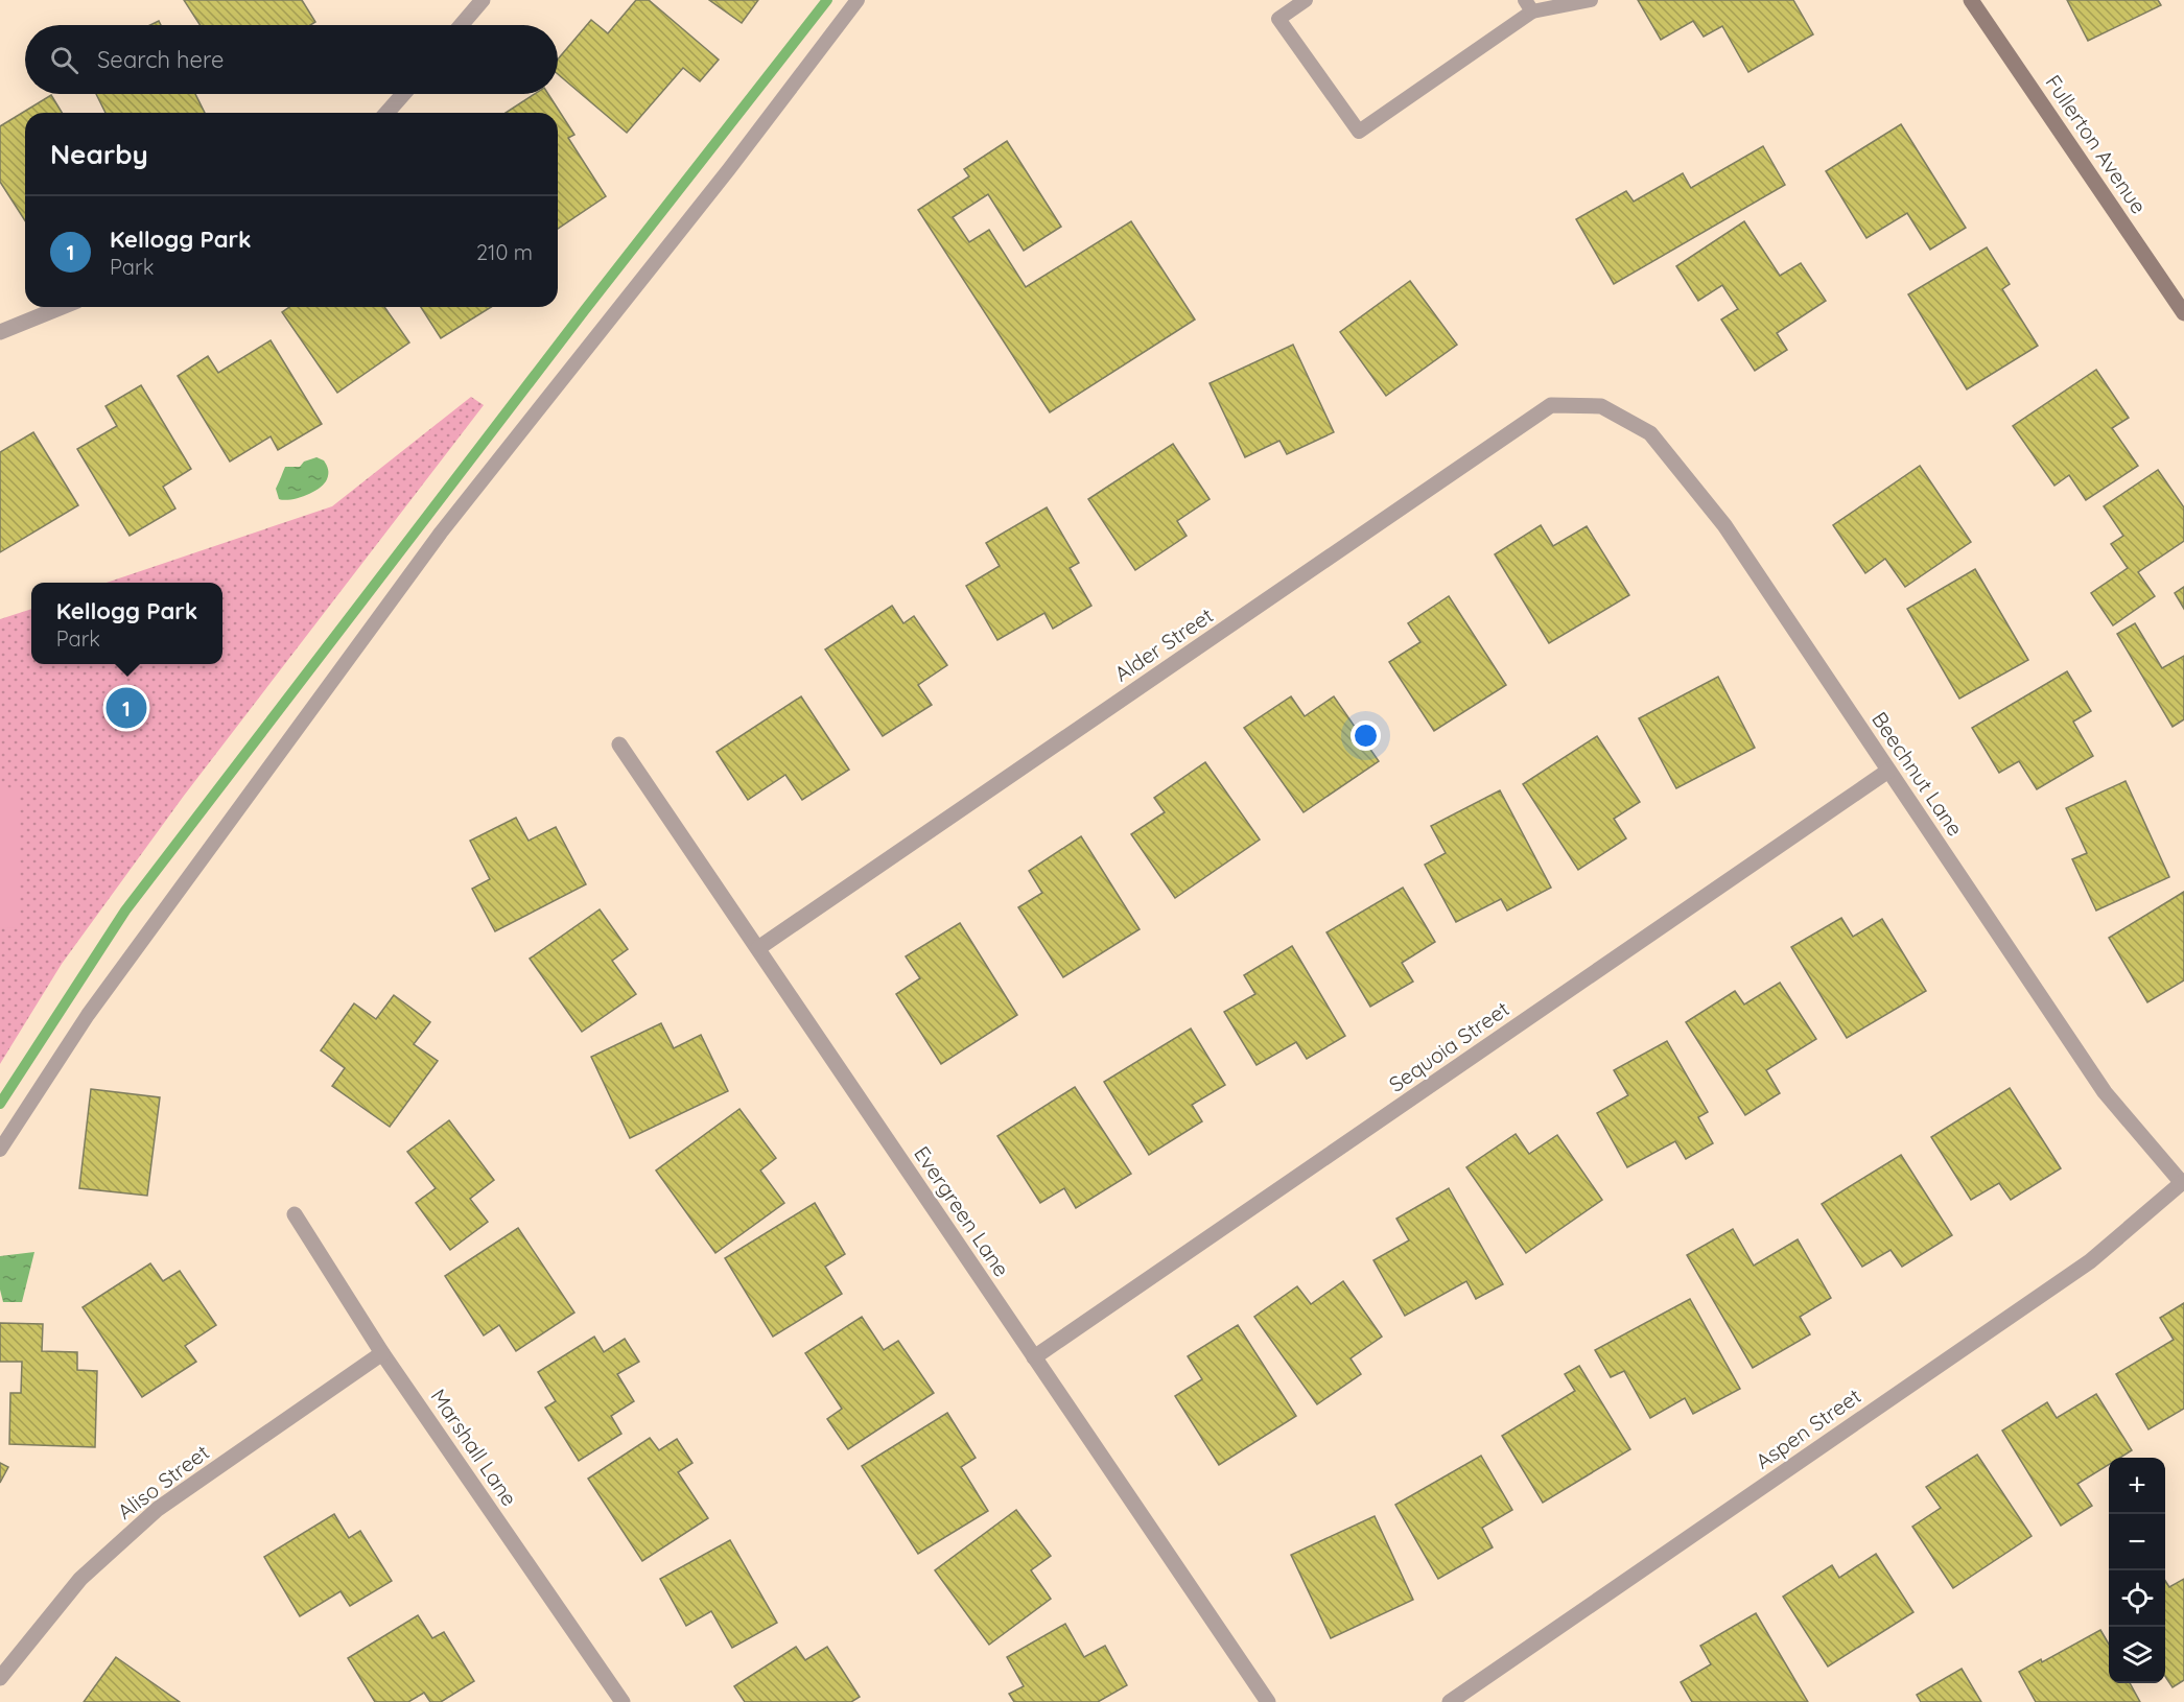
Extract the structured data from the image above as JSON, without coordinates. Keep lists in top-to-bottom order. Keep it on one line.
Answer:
{"streets":{"main road":["Fullerton Avenue"],"street":["Alder Street","Beechnut Lane","Sequoia Street","Evergreen Lane","Aspen Street","Marshall Lane","Aliso Street"]},"crossings":[["Alder Street","Beechnut Lane"],["Alder Street","Evergreen Lane"],["Beechnut Lane","Sequoia Street"],["Beechnut Lane","Aspen Street"],["Sequoia Street","Evergreen Lane"],["Marshall Lane","Aliso Street"]],"page":{"search":"Search here","heading":"Nearby","list":[{"mark":"1","name":"Kellogg Park","note":"Park","value":"210 m"}],"popup":["Kellogg Park","Park"],"pins":"1","map_buttons":["+","−"]}}
